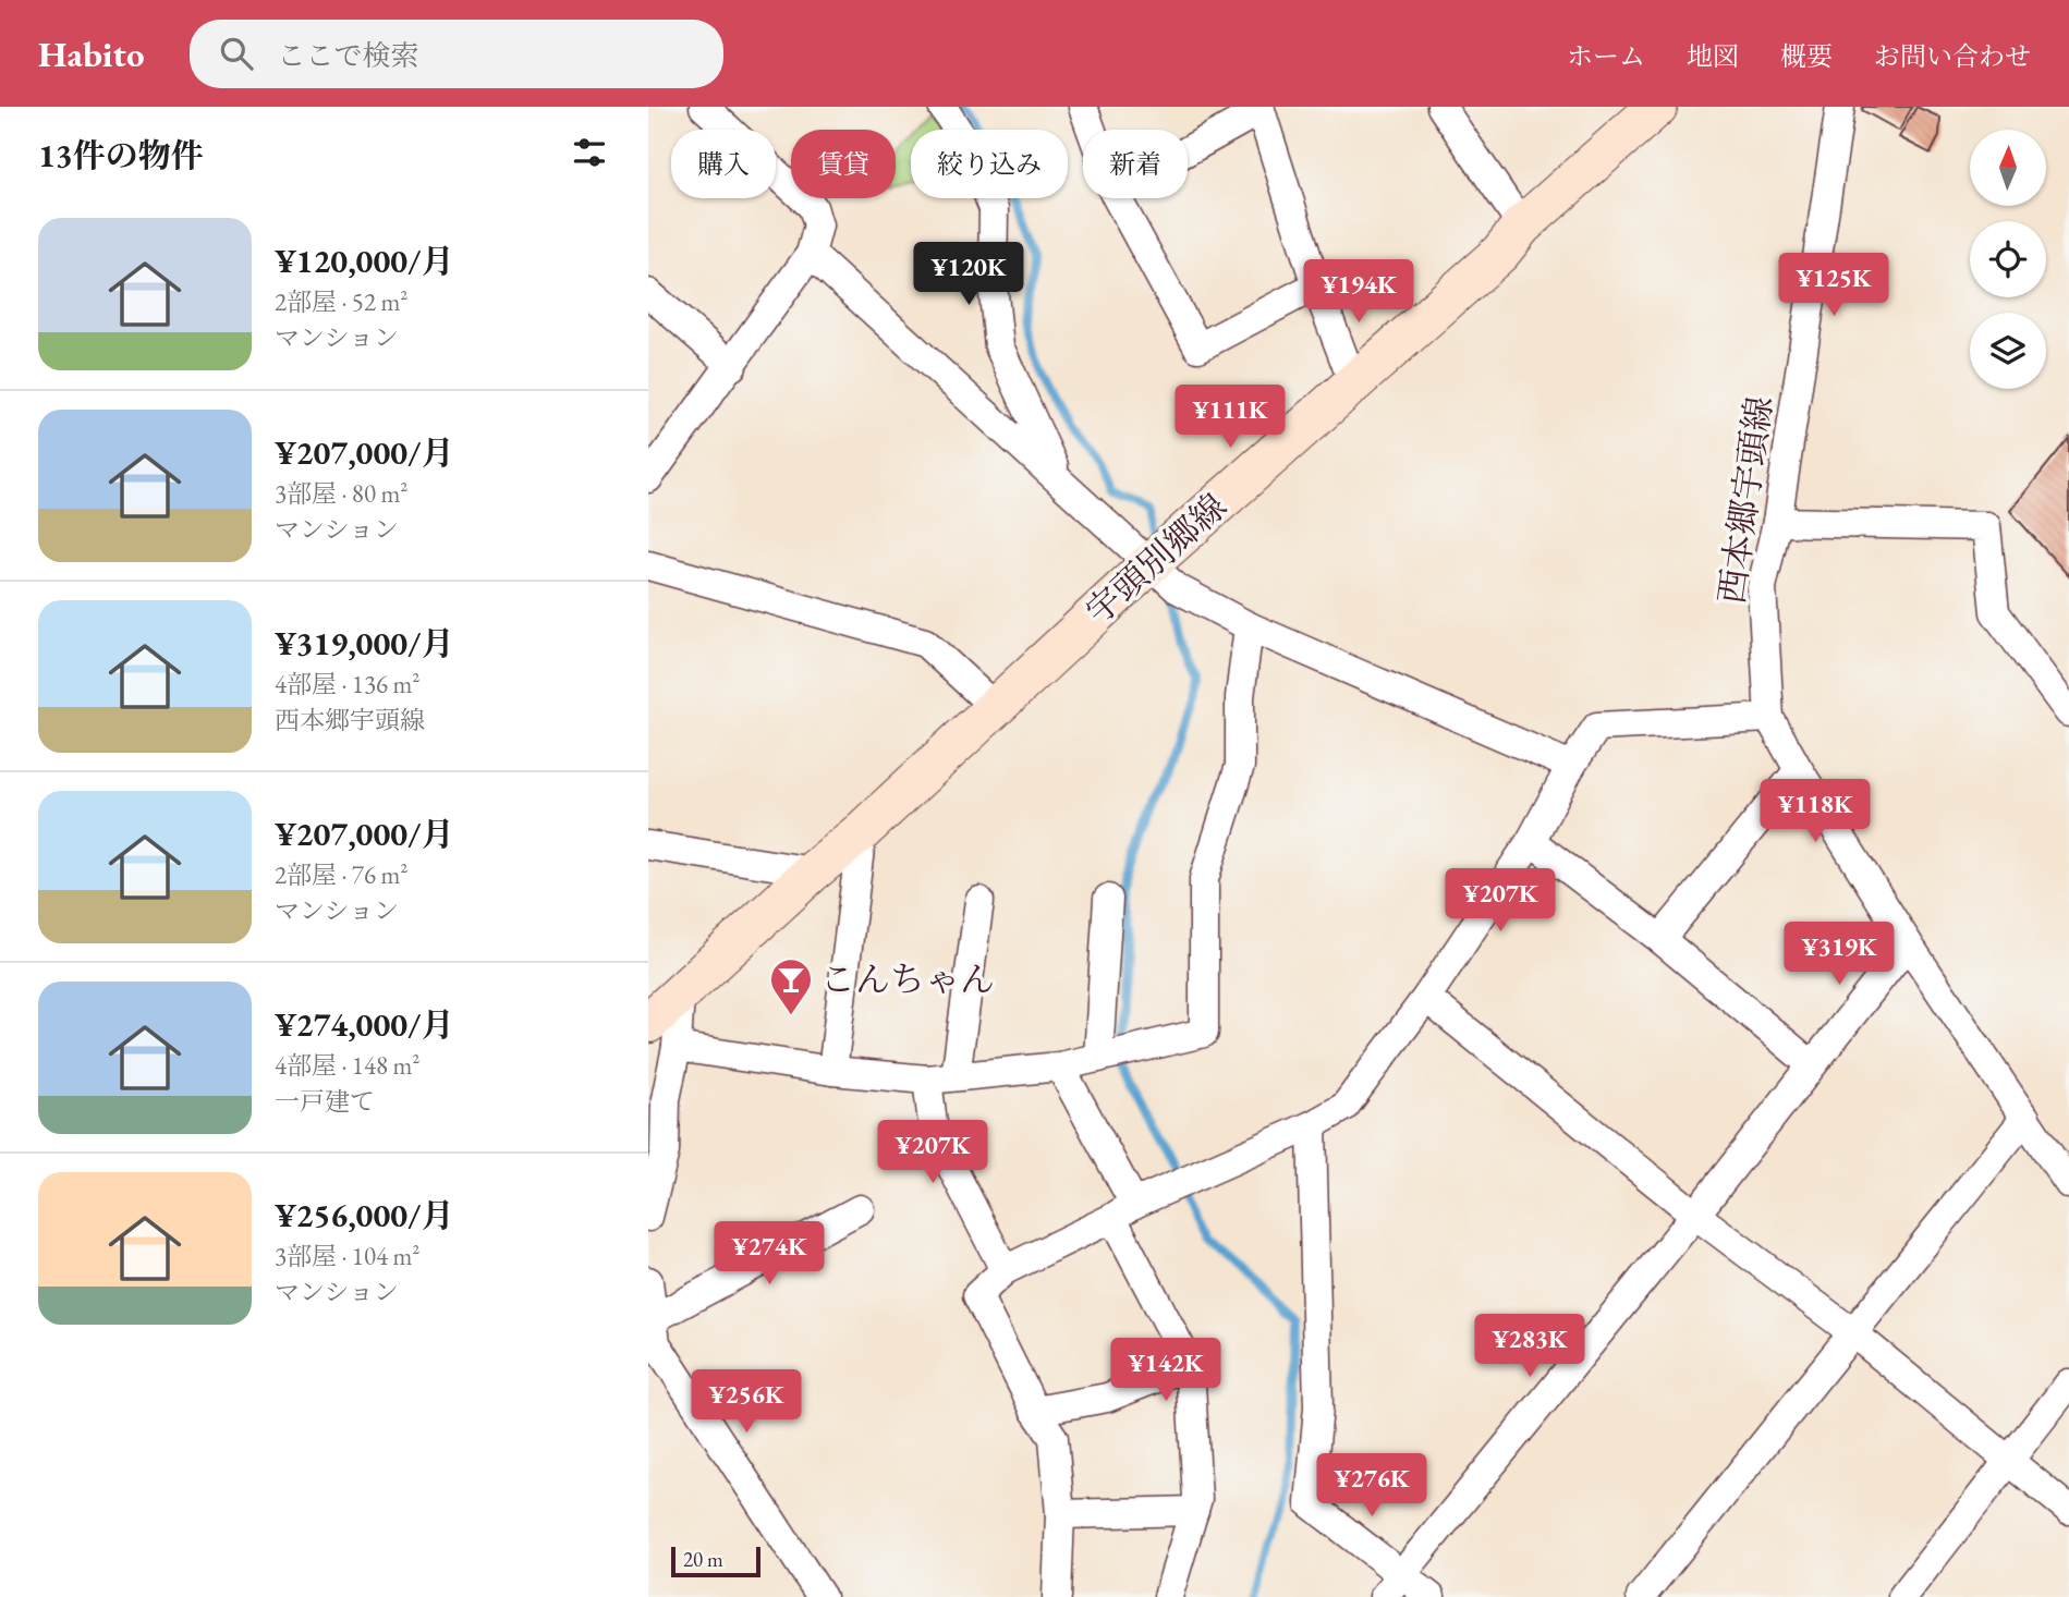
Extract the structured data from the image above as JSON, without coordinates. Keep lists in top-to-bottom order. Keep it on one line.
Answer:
{"streets":{"street":["西本郷宇頭線","宇頭別郷線"]},"places":{"bar":["こんちゃん"]},"scale_bar":"20 m","north":"top","page":{"header":"Habito","search":"ここで検索","nav":["ホーム","地図","概要","お問い合わせ"],"heading":"13件の物件","chip":["購入","賃貸","絞り込み","新着"],"list":[{"name":"¥120,000/月","note":"2部屋 · 52 m² · マンション"},{"name":"¥207,000/月","note":"3部屋 · 80 m² · マンション"},{"name":"¥319,000/月","note":"4部屋 · 136 m² · 西本郷宇頭線"},{"name":"¥207,000/月","note":"2部屋 · 76 m² · マンション"},{"name":"¥274,000/月","note":"4部屋 · 148 m² · 一戸建て"},{"name":"¥256,000/月","note":"3部屋 · 104 m² · マンション"}],"price":["¥120K","¥125K","¥194K","¥111K","¥118K","¥207K","¥319K","¥207K","¥274K","¥283K","¥142K","¥256K","¥276K"],"scale":"20 m"}}
